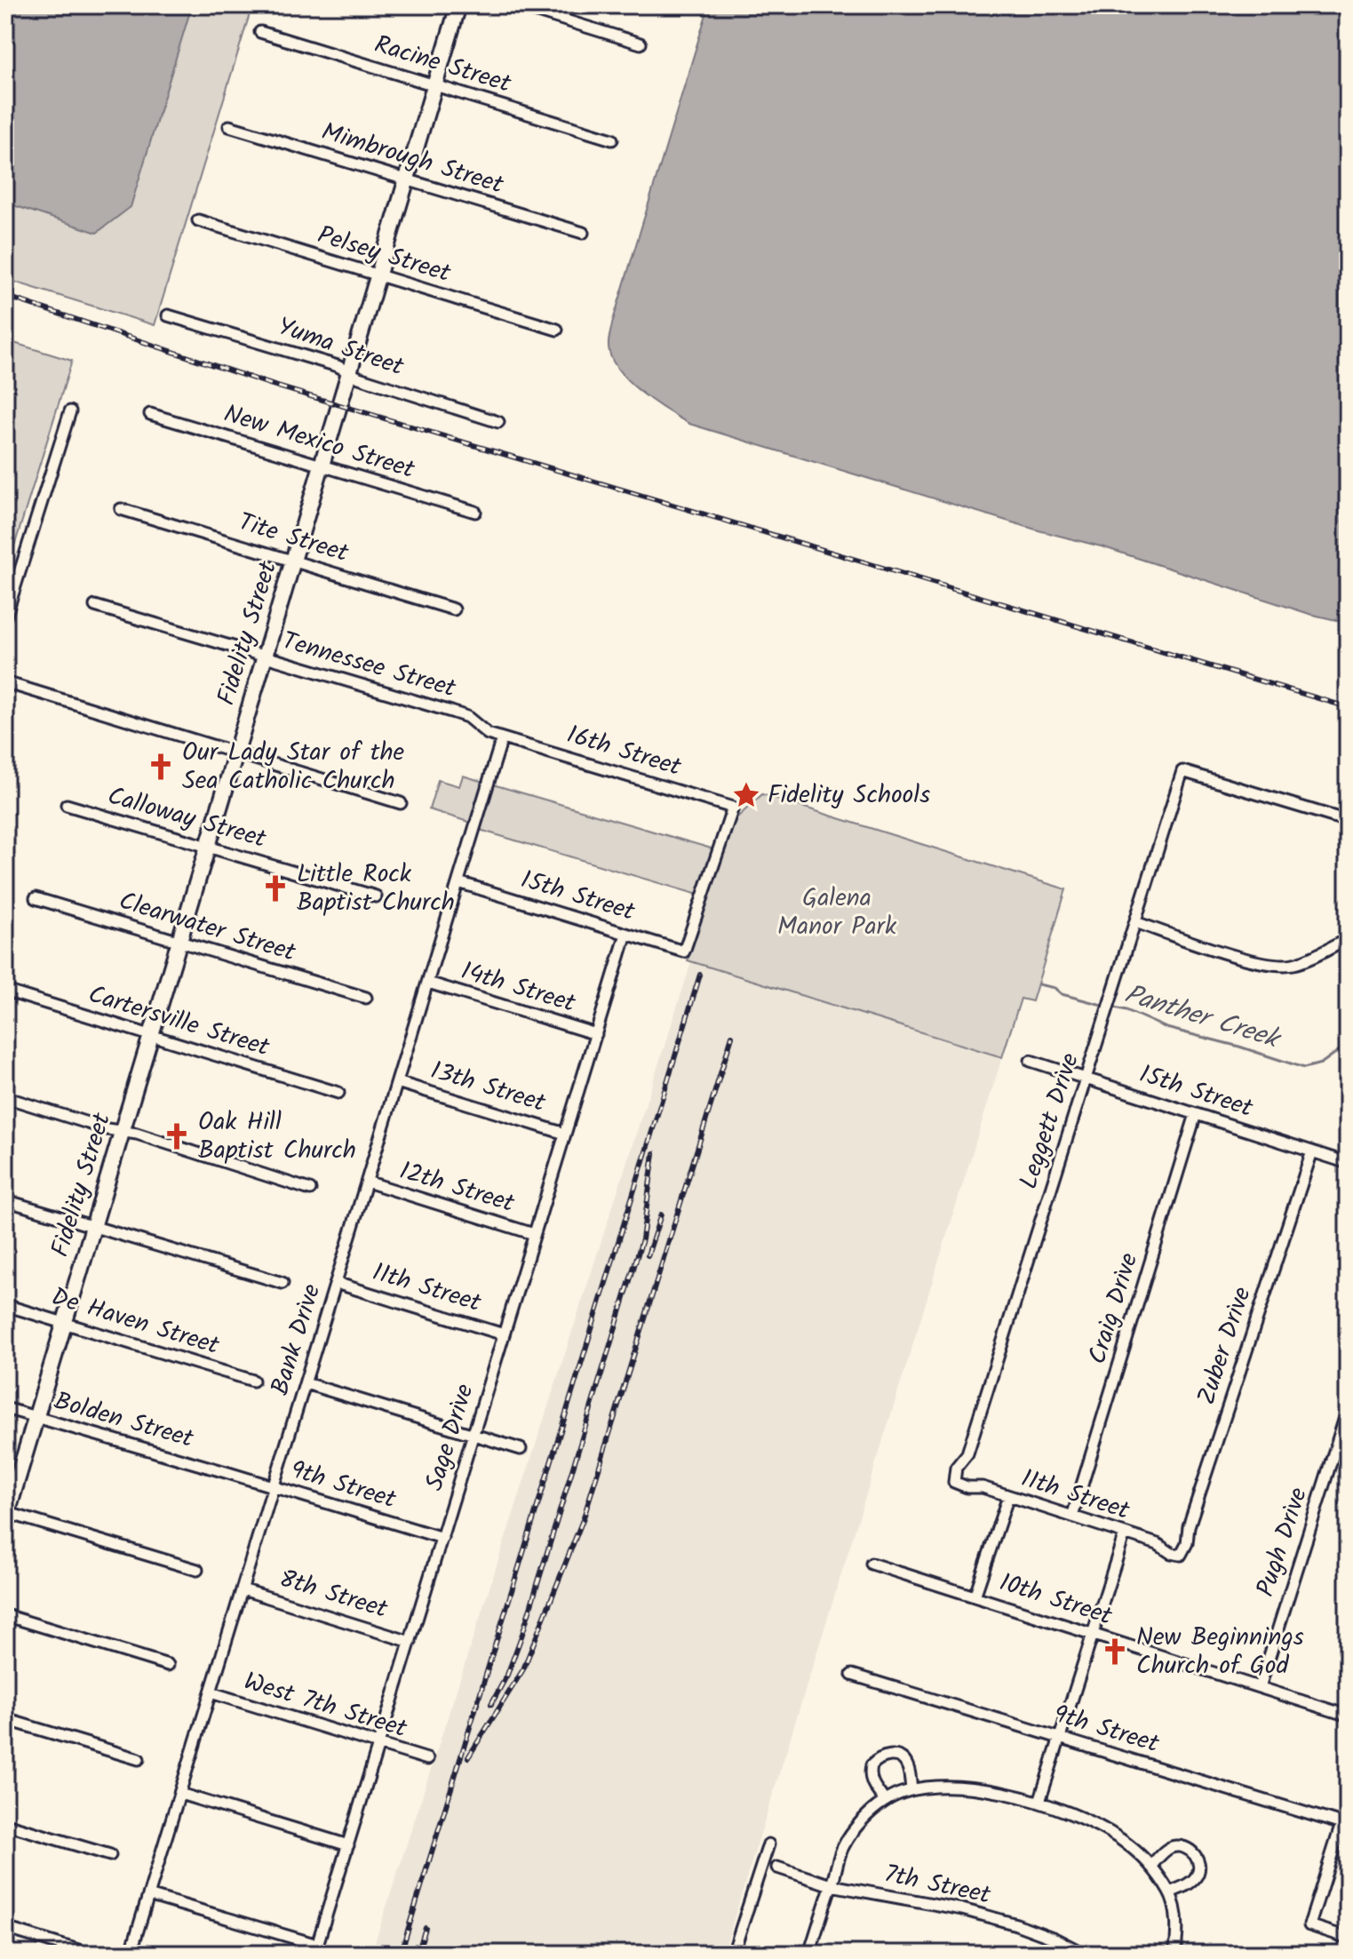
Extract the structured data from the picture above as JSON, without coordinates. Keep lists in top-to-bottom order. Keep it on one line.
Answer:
{"streets":{"main road":["Fidelity Street"],"street":["Racine Street","Mimbrough Street","Pelsey Street","Yuma Street","New Mexico Street","Tite Street","Tennessee Street","16th Street","Calloway Street","15th Street","Clearwater Street","14th Street","Cartersville Street","13th Street","Leggett Drive","12th Street","11th Street","Craig Drive","De Haven Street","Bank Drive","Zuber Drive","Bolden Street","Sage Drive","9th Street","Pugh Drive","8th Street","10th Street","West 7th Street","7th Street"]},"crossings":[["Racine Street","Fidelity Street"],["Mimbrough Street","Fidelity Street"],["Pelsey Street","Fidelity Street"],["Yuma Street","Fidelity Street"],["New Mexico Street","Fidelity Street"],["Tite Street","Fidelity Street"],["Fidelity Street","Tennessee Street"],["Fidelity Street","Calloway Street"],["Fidelity Street","Clearwater Street"],["Fidelity Street","Cartersville Street"],["Fidelity Street","De Haven Street"],["Fidelity Street","Bolden Street"],["Tennessee Street","16th Street"],["Tennessee Street","Bank Drive"],["16th Street","15th Street"],["16th Street","Bank Drive"],["15th Street","Leggett Drive"],["15th Street","Craig Drive"],["15th Street","Bank Drive"],["15th Street","Zuber Drive"],["15th Street","Sage Drive"],["14th Street","Bank Drive"],["14th Street","Sage Drive"],["13th Street","Bank Drive"],["13th Street","Sage Drive"],["Leggett Drive","11th Street"],["12th Street","Bank Drive"],["12th Street","Sage Drive"],["11th Street","Craig Drive"],["11th Street","Bank Drive"],["11th Street","Zuber Drive"],["11th Street","Sage Drive"],["Bank Drive","9th Street"],["Bank Drive","8th Street"],["Bank Drive","West 7th Street"],["Bolden Street","9th Street"],["Sage Drive","9th Street"],["Sage Drive","8th Street"],["Sage Drive","West 7th Street"],["Pugh Drive","10th Street"]],"water":["Panther Creek"],"parks":["Galena Manor Park"],"places":{"church":["Our Lady Star of the Sea Catholic Church","Little Rock Baptist Church","Oak Hill Baptist Church","New Beginnings Church of God"],"place":["Fidelity Schools"]}}
